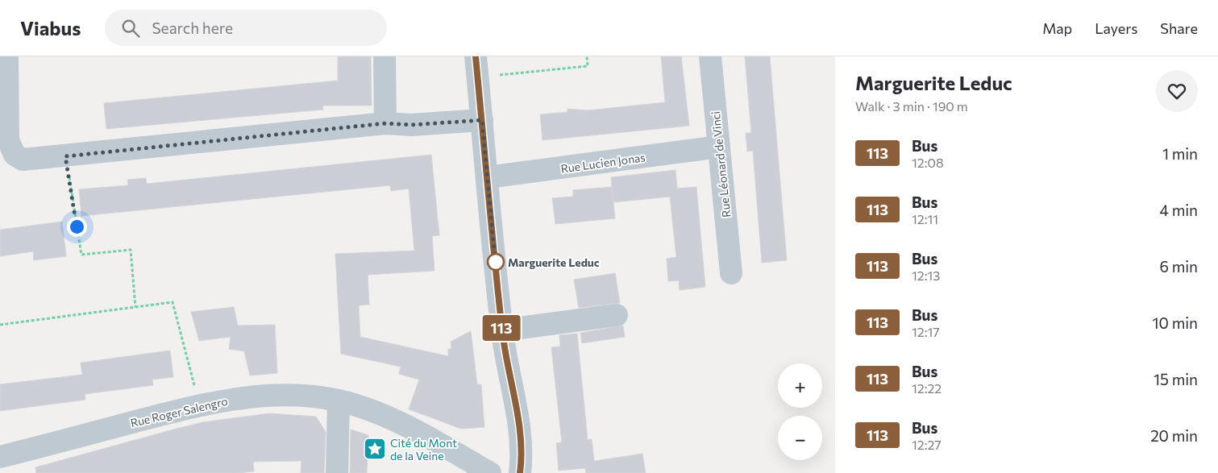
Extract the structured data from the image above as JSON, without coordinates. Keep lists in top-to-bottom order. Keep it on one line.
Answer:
{"streets":{"street":["Rue Lucien Jonas","Rue Léonard de Vinci","Rue Roger Salengro"]},"crossings":[["Rue Lucien Jonas","Rue Léonard de Vinci"]],"places":{"other":["Marguerite Leduc"],"place":["Cité du Mont de la Veine"]},"lines":["bus line 113"],"page":{"header":"Viabus","search":"Search here","nav":["Map","Layers","Share"],"on_map":"113","heading":["Marguerite Leduc","Walk · 3 min · 190 m"],"list":[{"mark":"113","name":"Bus","note":"12:08","value":"1 min"},{"mark":"113","name":"Bus","note":"12:11","value":"4 min"},{"mark":"113","name":"Bus","note":"12:13","value":"6 min"},{"mark":"113","name":"Bus","note":"12:17","value":"10 min"},{"mark":"113","name":"Bus","note":"12:22","value":"15 min"},{"mark":"113","name":"Bus","note":"12:27","value":"20 min"}],"map_buttons":["+","−"]}}
